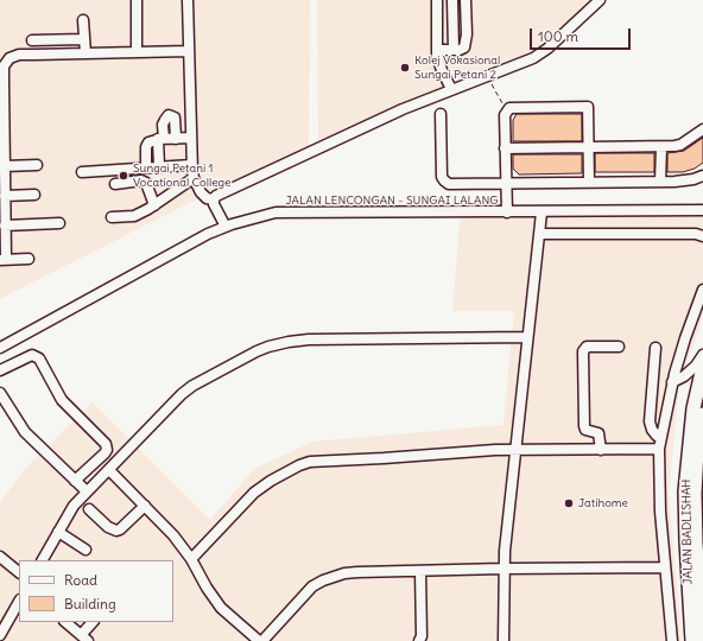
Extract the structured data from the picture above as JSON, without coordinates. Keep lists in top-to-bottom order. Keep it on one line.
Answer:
{"streets":{"main road":["JALAN BADLISHAH"],"street":["JALAN LENCONGAN - SUNGAI LALANG"]},"places":["Kolej Vokasional Sungai Petani 2","Sungai Petani 1 Vocational College","Jatihome"],"legend":["Road","Building"],"scale_bar":"100 m"}
